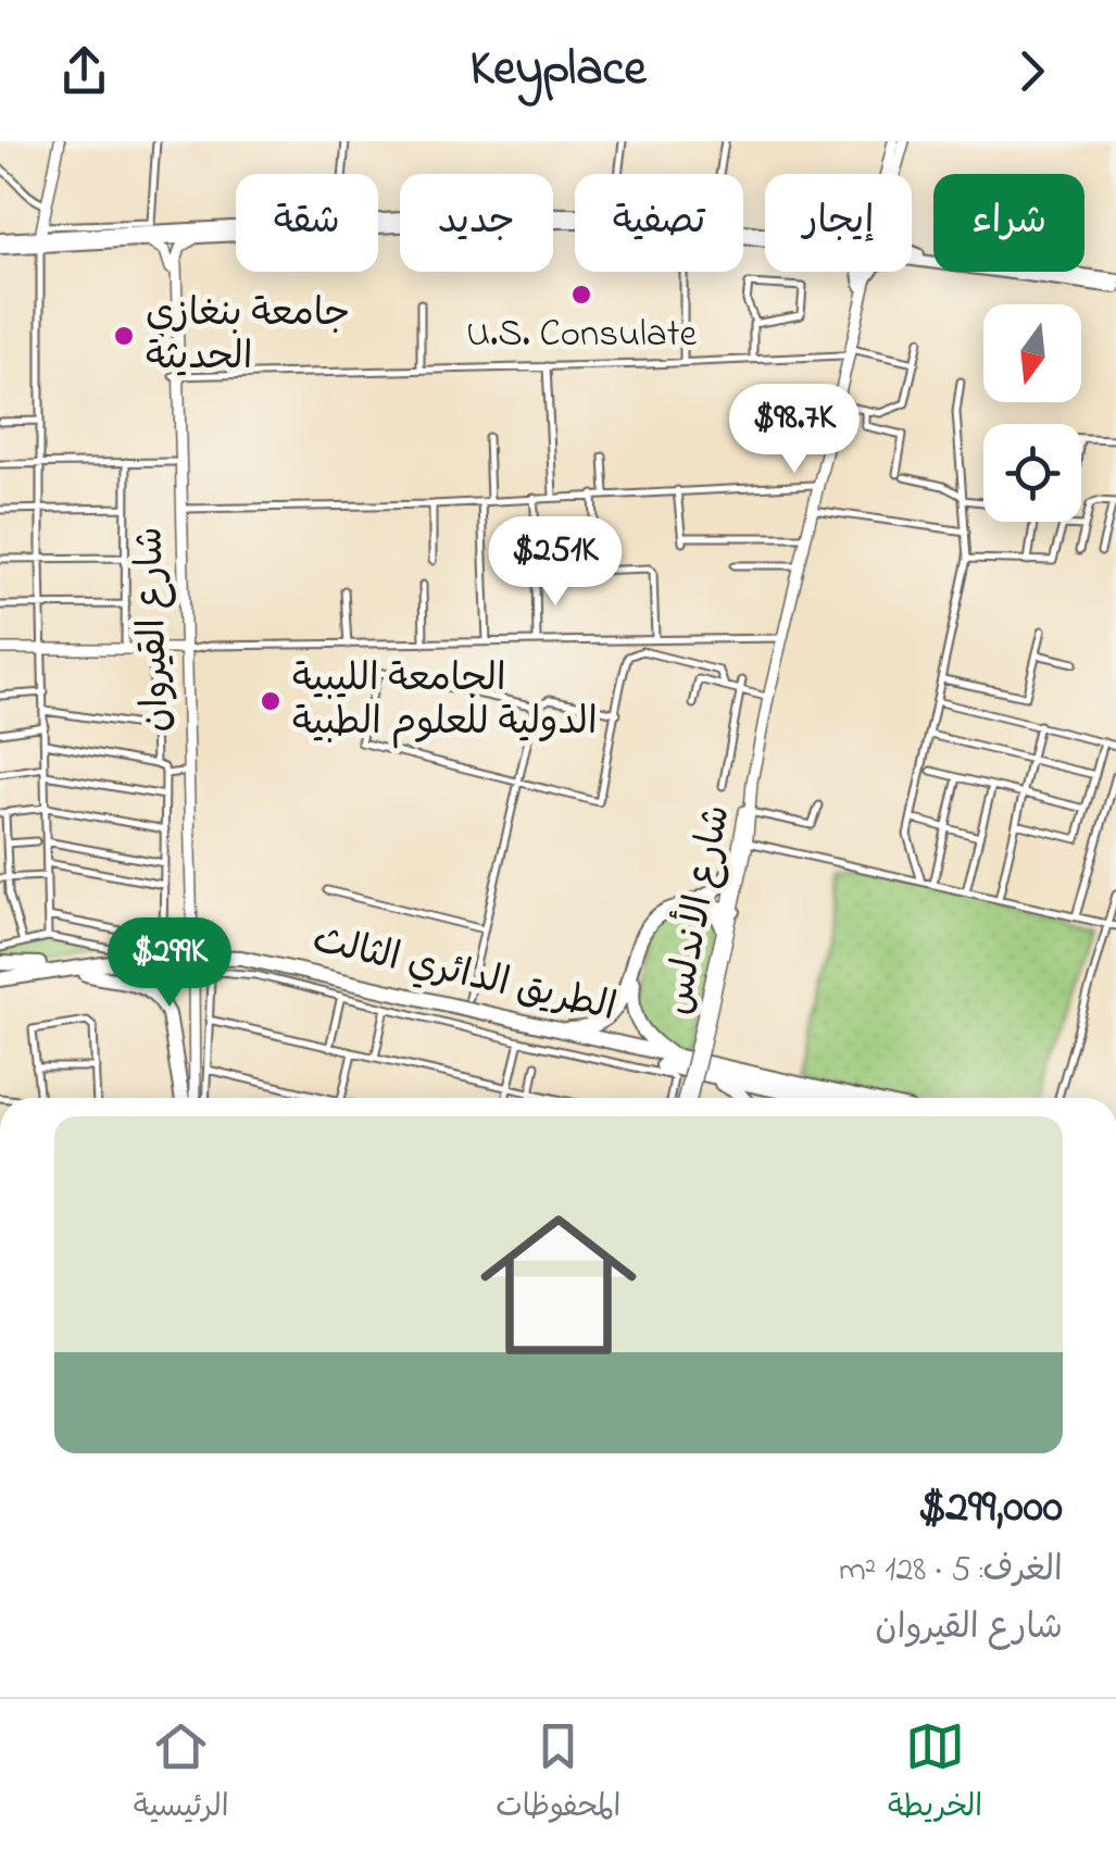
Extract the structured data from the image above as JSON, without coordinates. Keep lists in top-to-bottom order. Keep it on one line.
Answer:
{"streets":{"highway":["الطريق الدائري الثالث"],"main road":["شارع القيروان","شارع الأندلس"]},"crossings":[["شارع الأندلس","الطريق الدائري الثالث"]],"places":["U.S. Consulate","جامعة بنغازي الحديثة","الجامعة الليبية الدولية للعلوم الطبية"],"north":"bottom","page":{"header":"Keyplace","chip":["شراء","إيجار","تصفية","جديد","شقة"],"price":["$98.7K","$251K","$299K"],"list":[{"name":"$299,000","note":"الغرف: 5 · 128 m² · شارع القيروان"}],"tabs":["الخريطة","المحفوظات","الرئيسية"]}}
